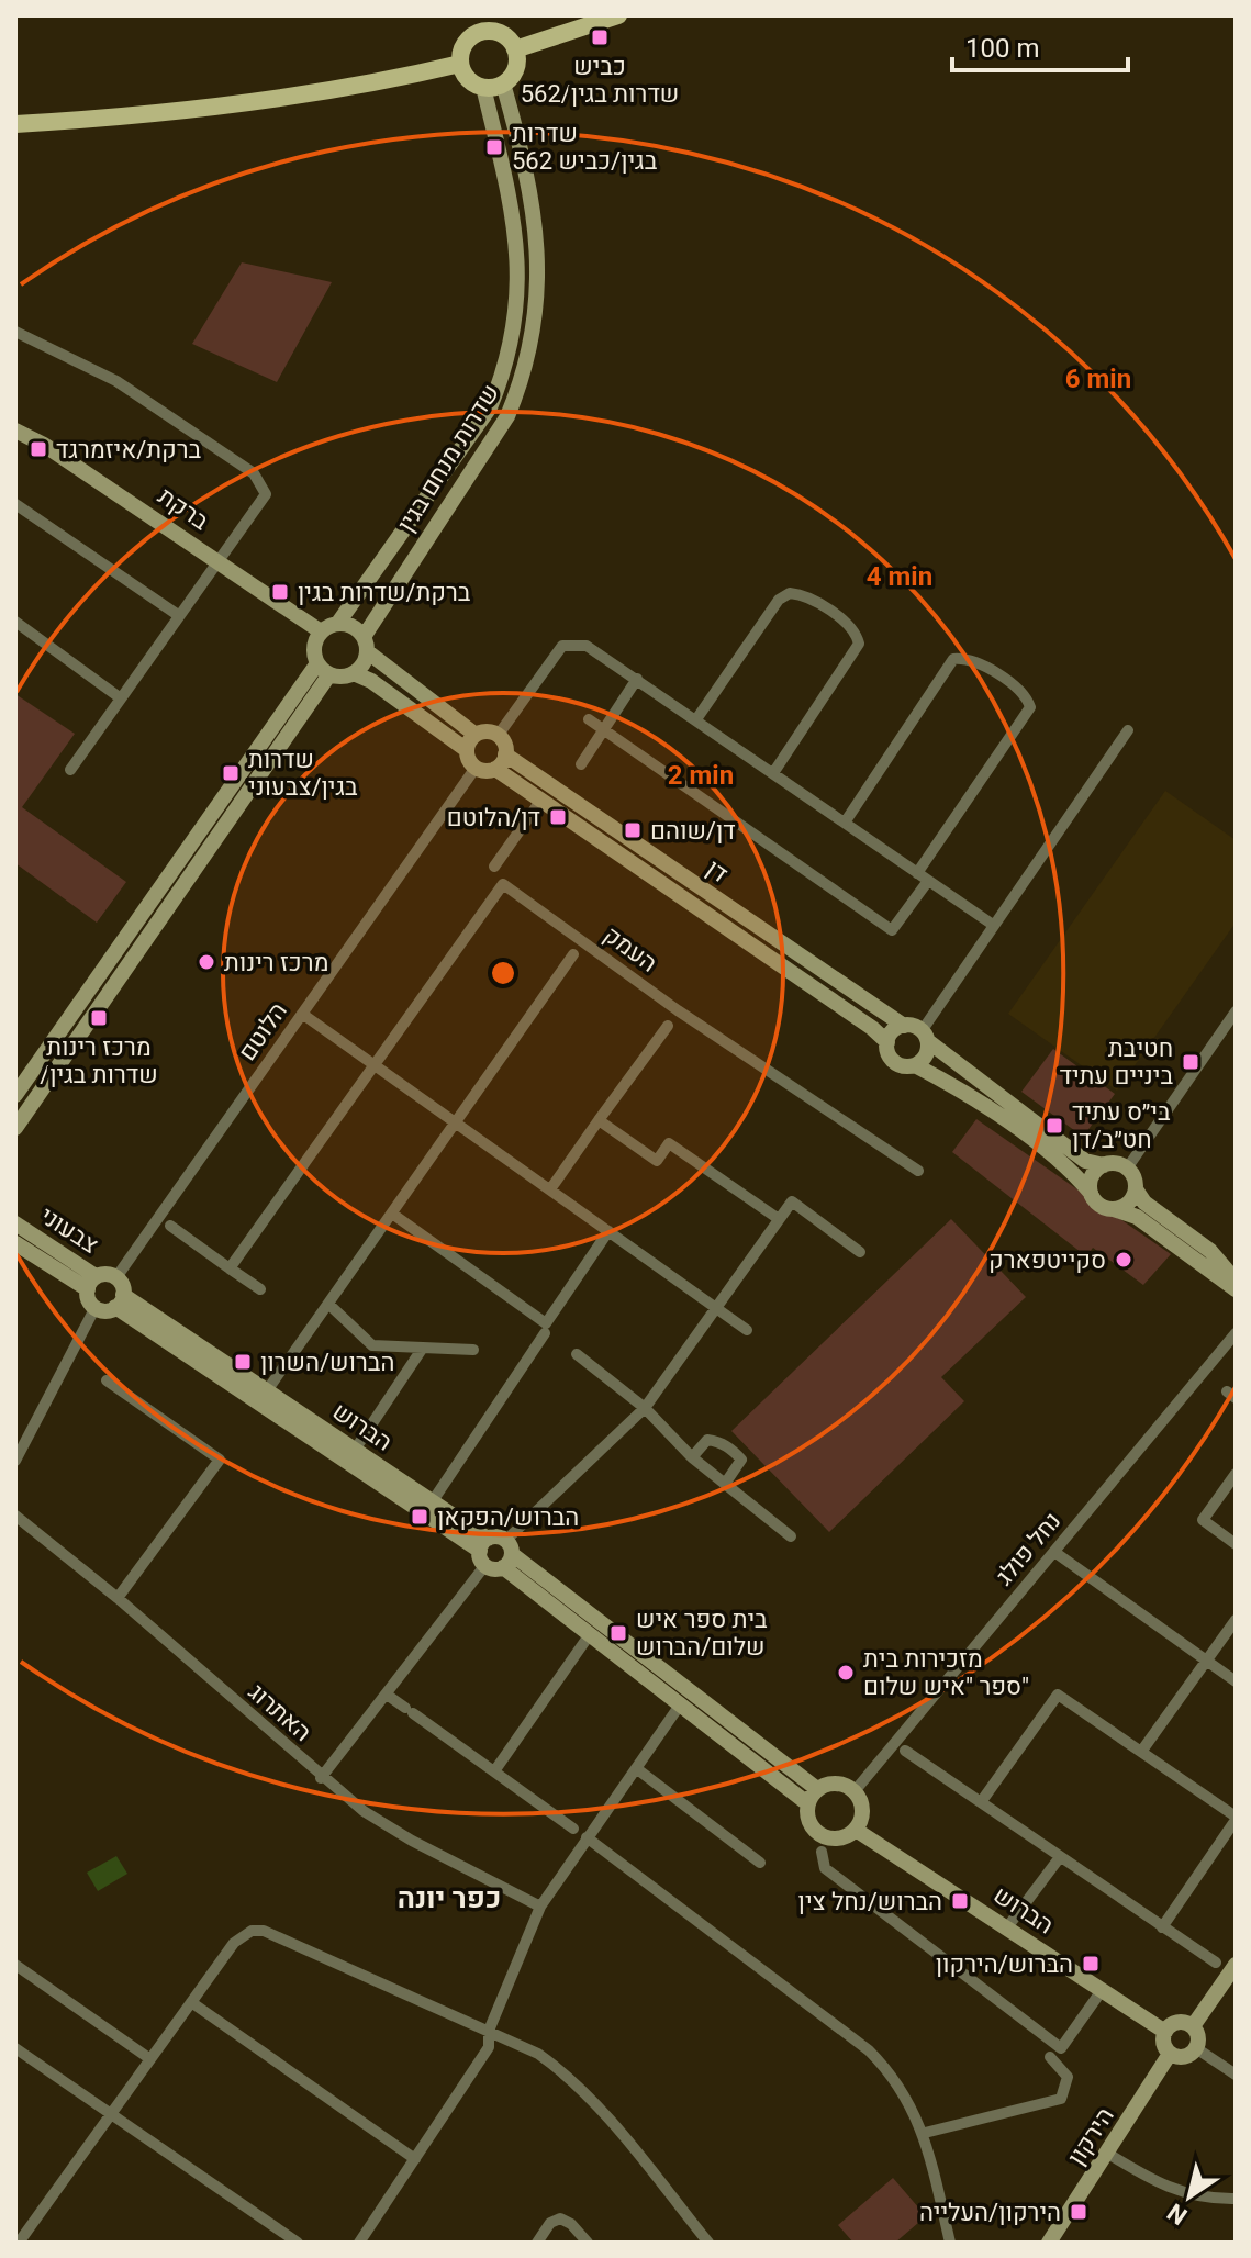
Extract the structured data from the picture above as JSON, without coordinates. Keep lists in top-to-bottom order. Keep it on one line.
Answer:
{"streets":{"street":["שדרות מנחם בגין","ברקת","דן","העמק","הלוטם","צבעוני","הברוש","נחל פולג","האתרוג","הירקון"]},"crossings":[["שדרות מנחם בגין","ברקת"],["דן","הלוטם"],["הברוש","נחל פולג"],["הברוש","הירקון"]],"districts":["כפר יונה"],"places":{"transit":["כביש 562/שדרות בגין","שדרות בגין/כביש 562","ברקת/איזמרגד","ברקת/שדרות בגין","שדרות בגין/צבעוני","דן/הלוטם","דן/שוהם","מרכז רינות /שדרות בגין","חטיבת ביניים עתיד","בי״ס עתיד חט״ב/דן","הברוש/השרון","הברוש/הפקאן","בית ספר איש שלום/הברוש","הברוש/נחל צין","הברוש/הירקון","הירקון/העלייה"],"other":["מרכז רינות","סקייטפארק","מזכירות בית ספר \"איש שלום\""]},"scale_bar":"100 m","north":"bottom left","rings":["6 min","4 min","2 min"]}
